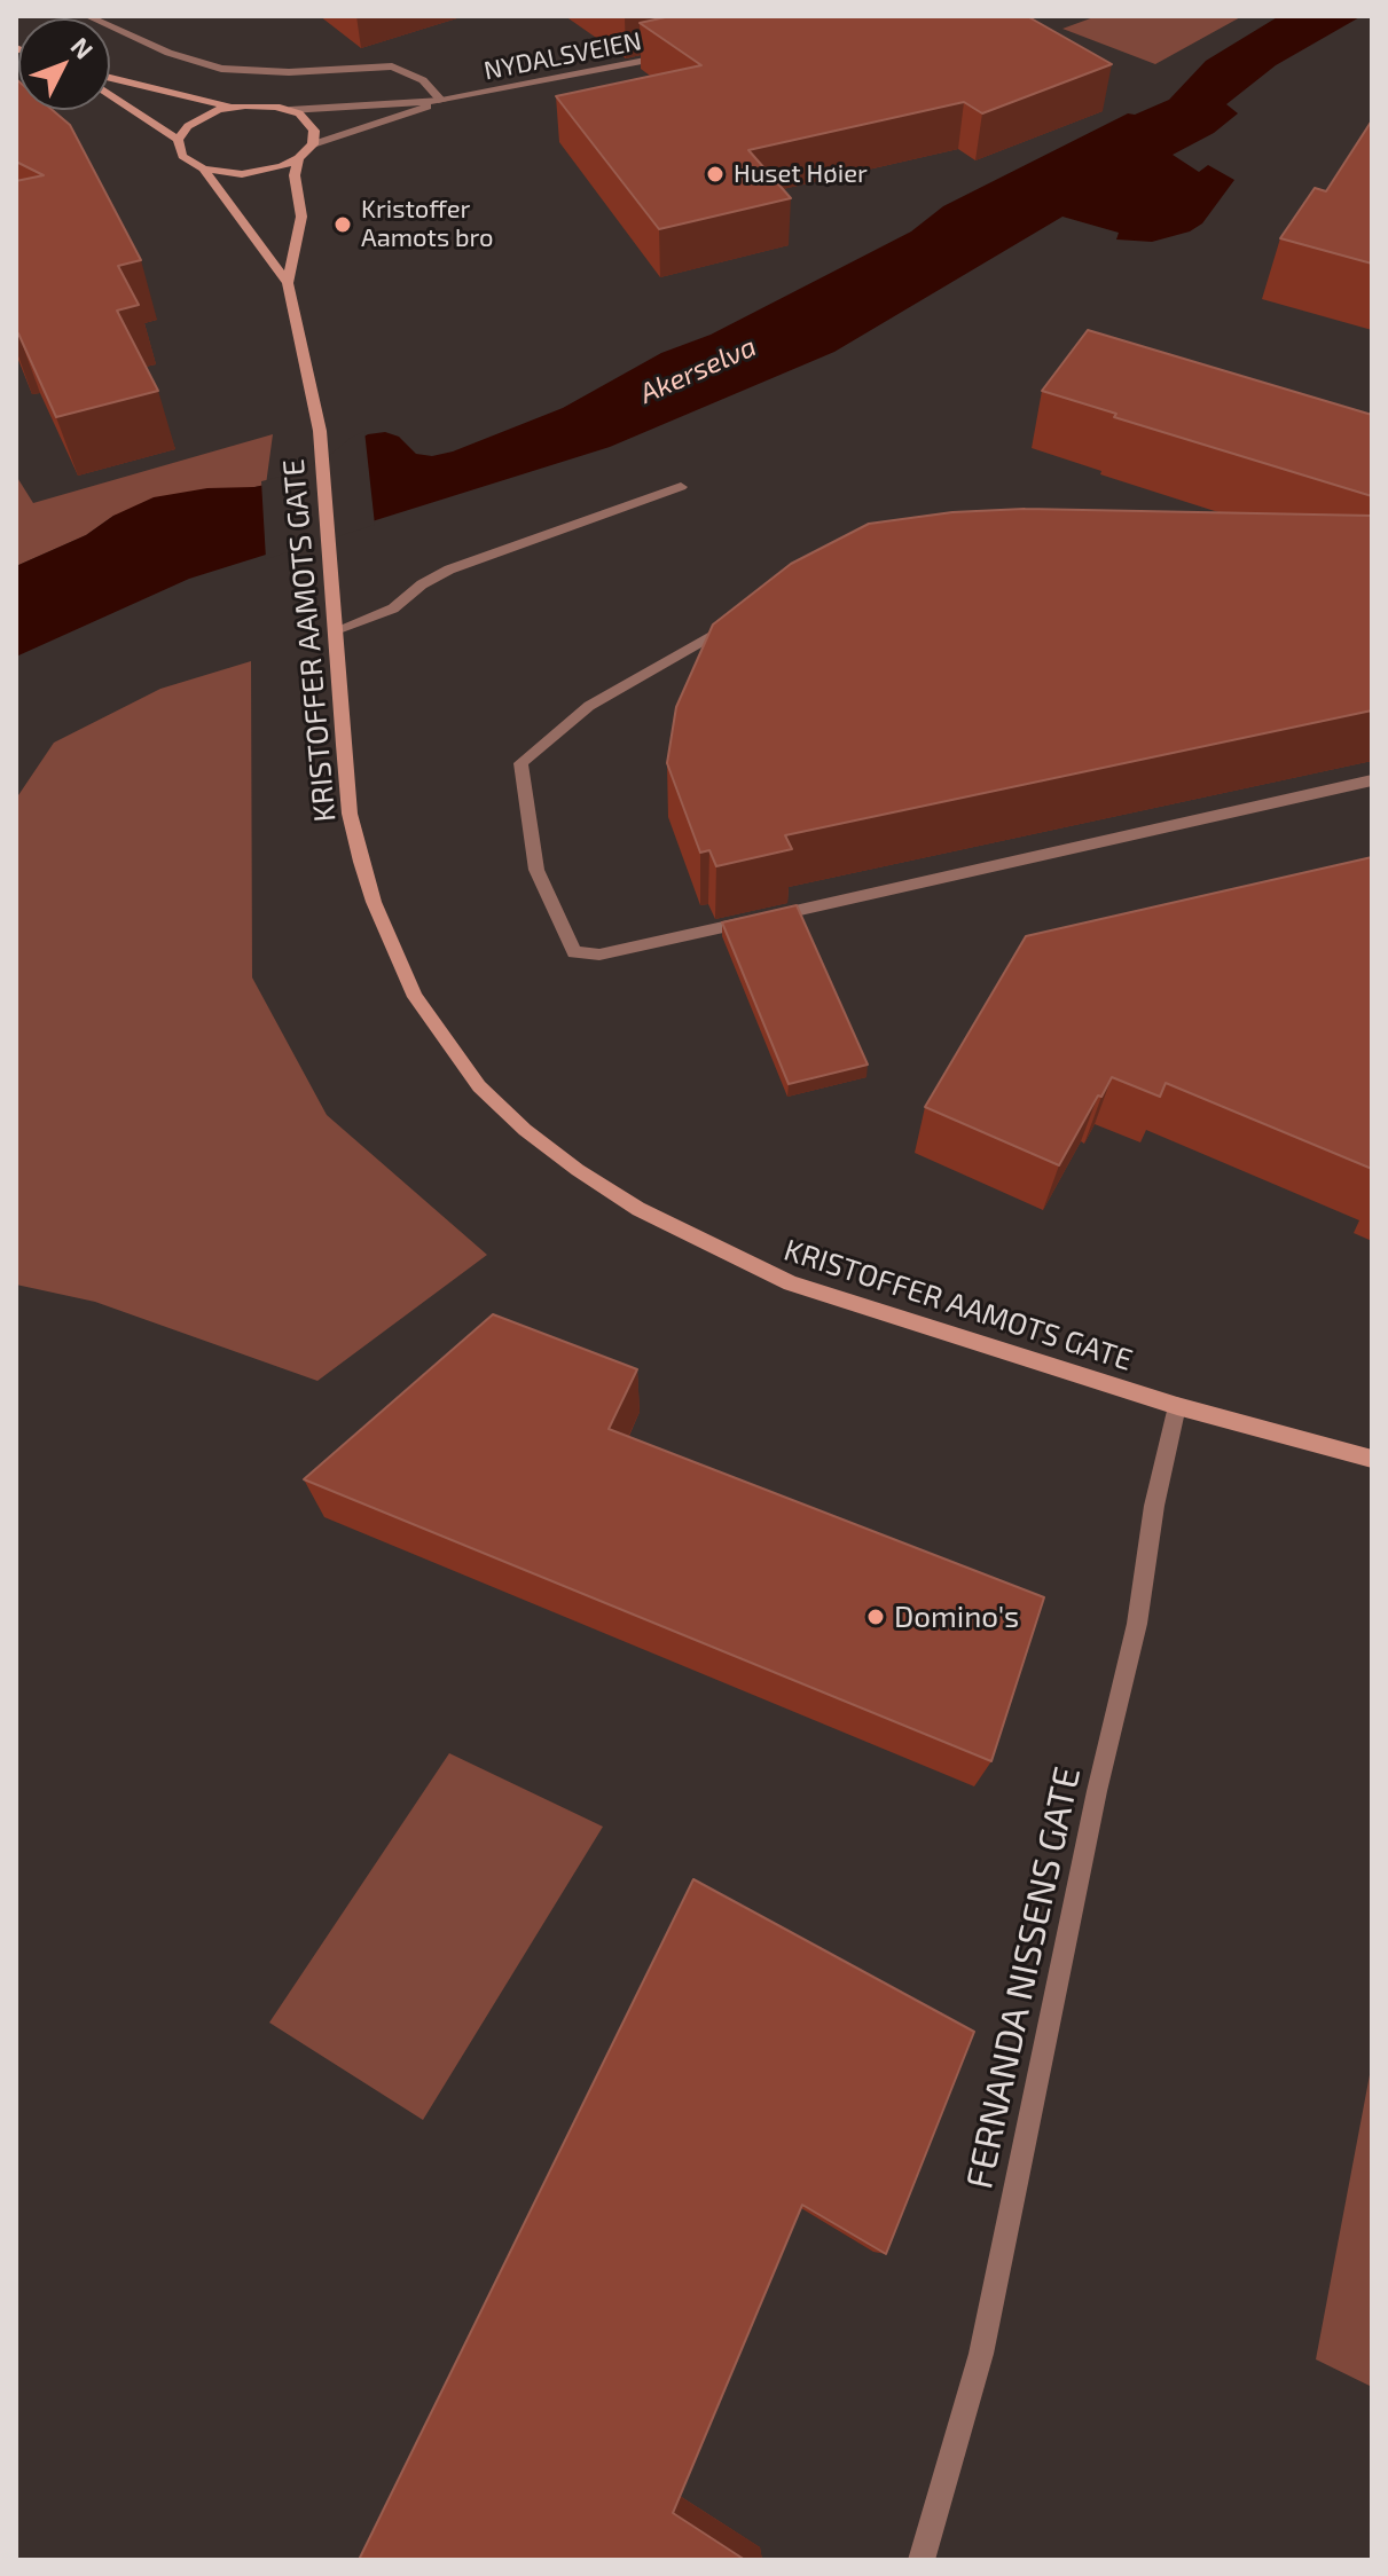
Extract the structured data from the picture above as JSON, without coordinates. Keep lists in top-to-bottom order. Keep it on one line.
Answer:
{"streets":{"street":["NYDALSVEIEN","KRISTOFFER AAMOTS GATE","FERNANDA NISSENS GATE"]},"crossings":[["KRISTOFFER AAMOTS GATE","FERNANDA NISSENS GATE"]],"water":["Akerselva"],"places":["Huset Høier","Kristoffer Aamots bro","Domino's"],"north":"top right"}
